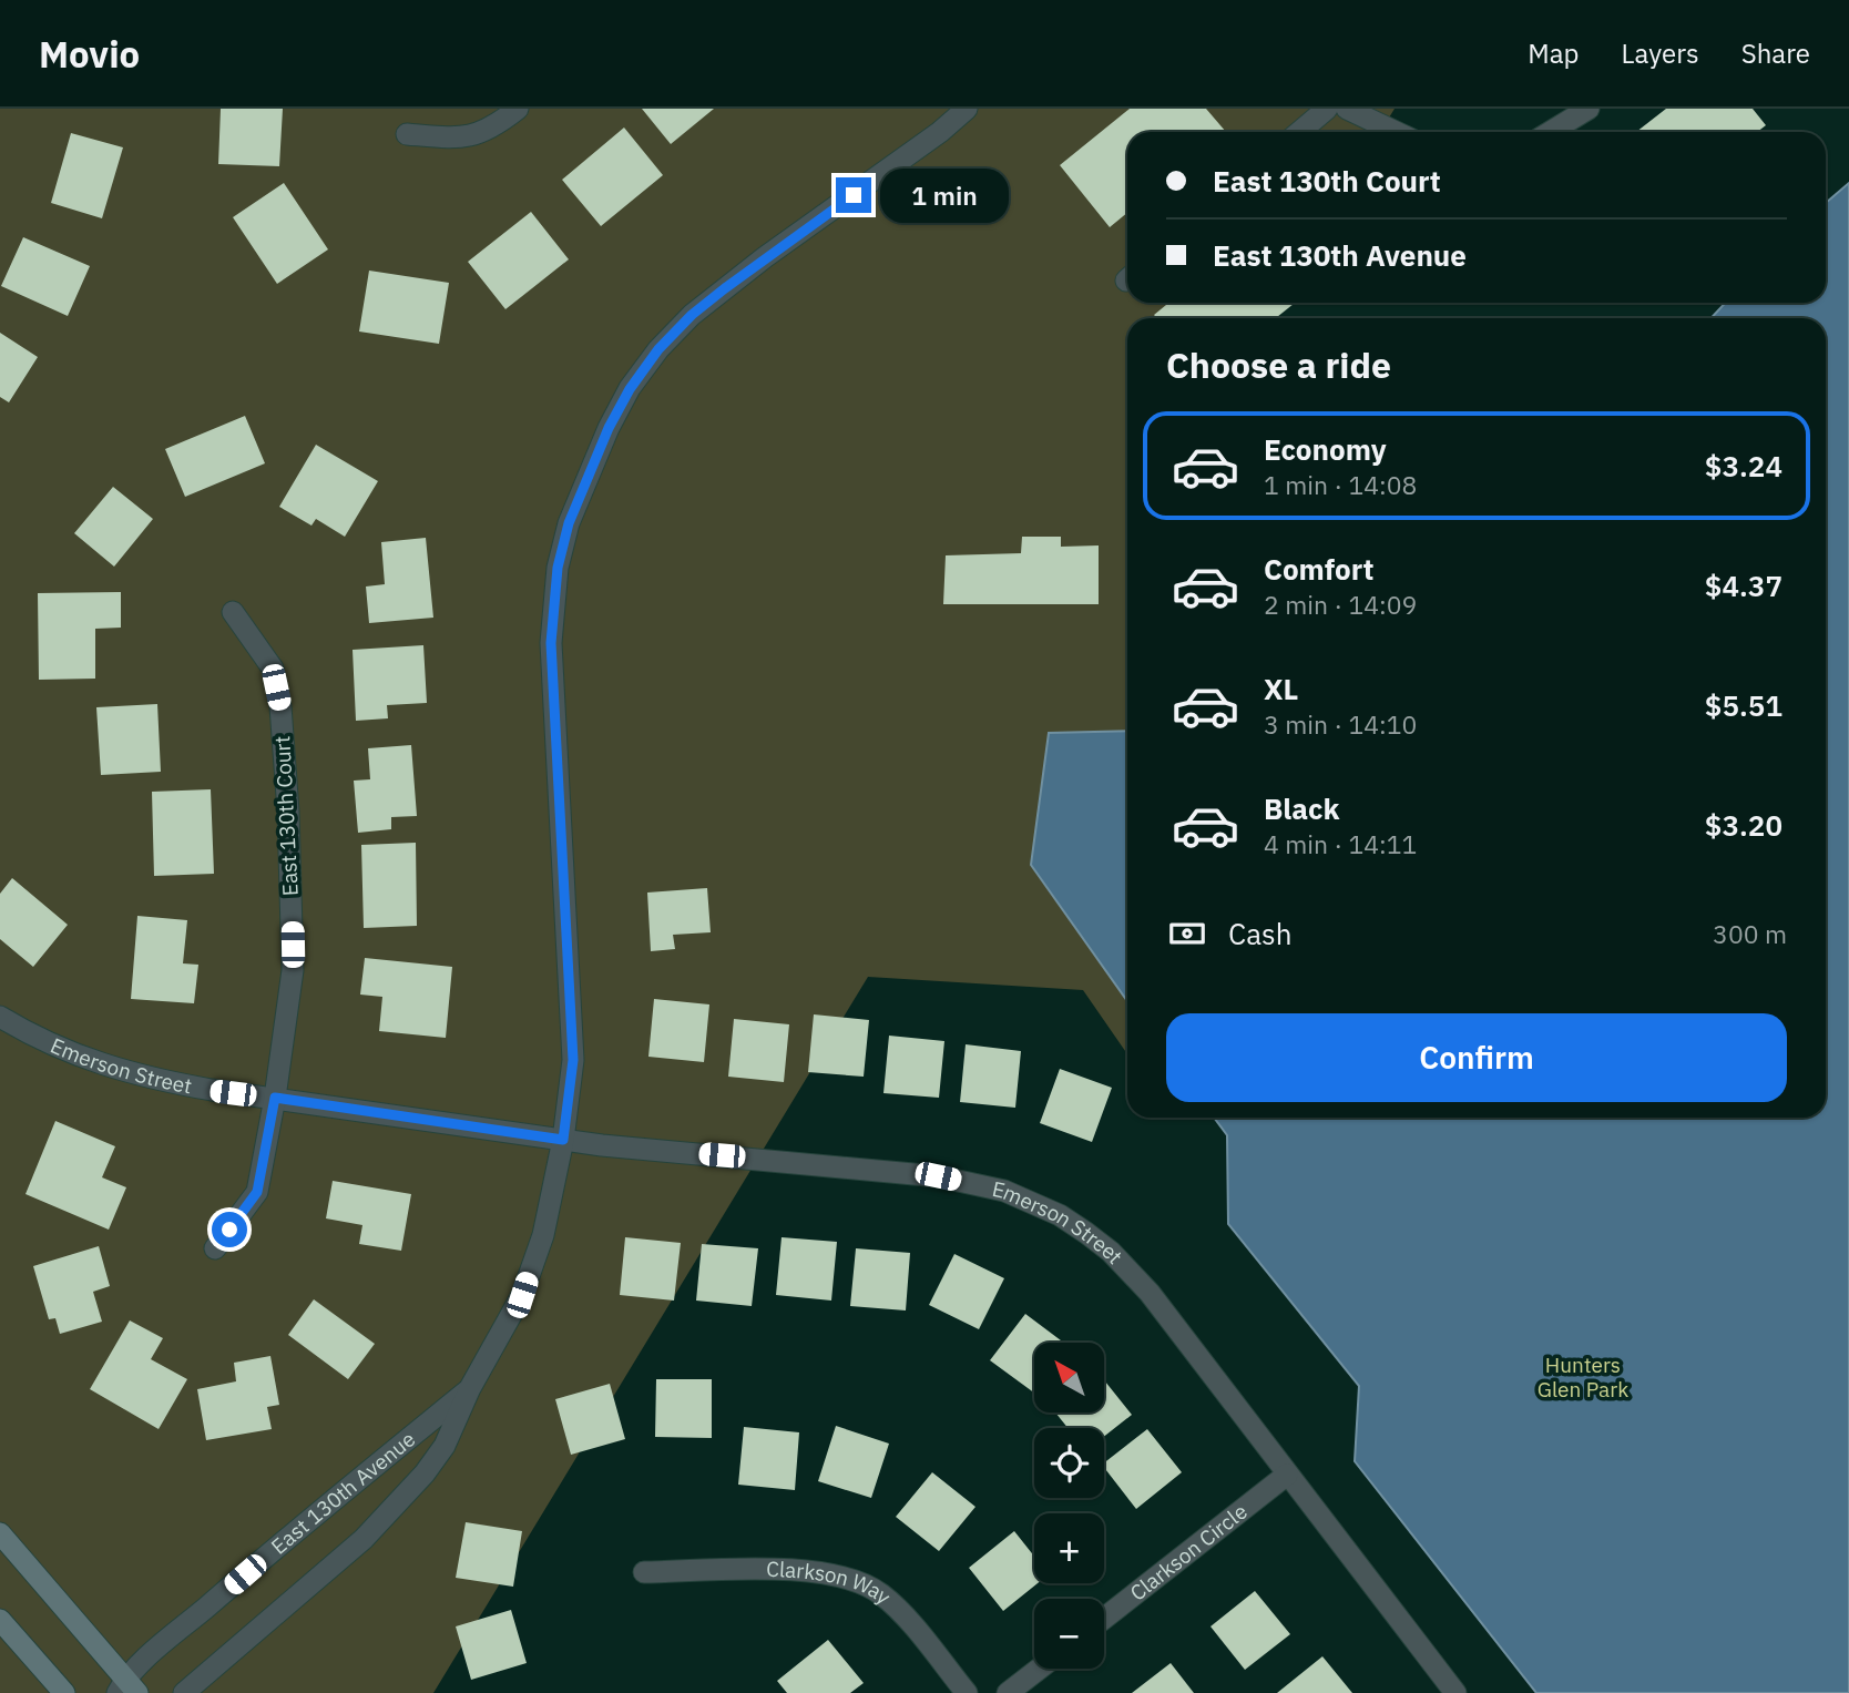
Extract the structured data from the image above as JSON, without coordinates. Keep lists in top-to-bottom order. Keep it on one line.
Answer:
{"streets":{"street":["East 130th Court","Emerson Street","East 130th Avenue","Clarkson Circle","Clarkson Way"]},"crossings":[["East 130th Court","Emerson Street"],["Emerson Street","East 130th Avenue"],["Emerson Street","Clarkson Circle"]],"parks":["Hunters Glen Park"],"north":"top left","page":{"header":"Movio","nav":["Map","Layers","Share"],"banner":["East 130th Court","East 130th Avenue"],"bubble":"1 min","heading":"Choose a ride","list":[{"name":"Economy","note":"1 min · 14:08","value":"$3.24"},{"name":"Comfort","note":"2 min · 14:09","value":"$4.37"},{"name":"XL","note":"3 min · 14:10","value":"$5.51"},{"name":"Black","note":"4 min · 14:11","value":"$3.20"}],"pay":["Cash","300 m"],"buttons":"Confirm","map_buttons":["+","−"]}}
